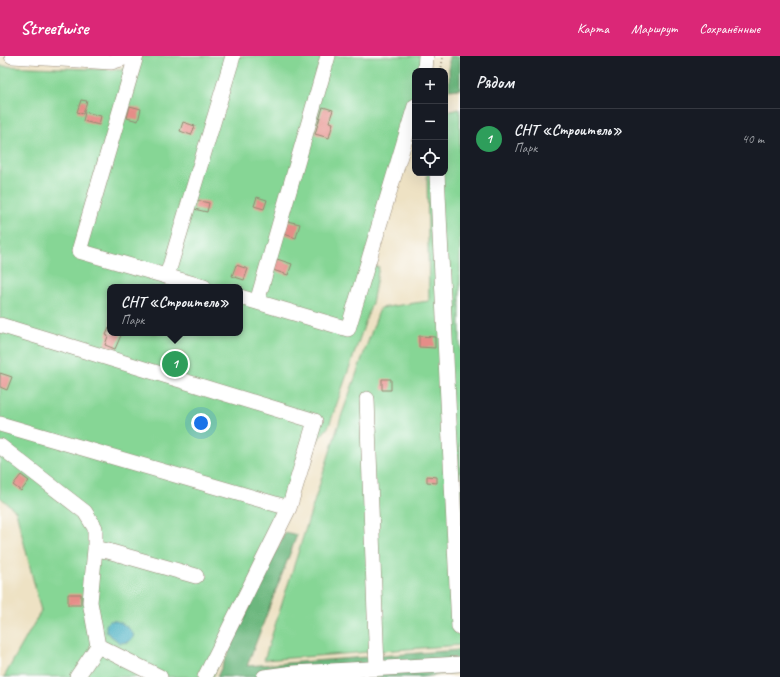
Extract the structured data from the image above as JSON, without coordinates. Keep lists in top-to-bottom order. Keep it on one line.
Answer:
{"page":{"header":"Streetwise","nav":["Карта","Маршрут","Сохранённые"],"heading":"Рядом","map_buttons":["+","−"],"list":[{"mark":"1","name":"СНТ «Строитель»","note":"Парк","value":"40 m"}],"popup":["СНТ «Строитель»","Парк"],"pins":"1"}}
